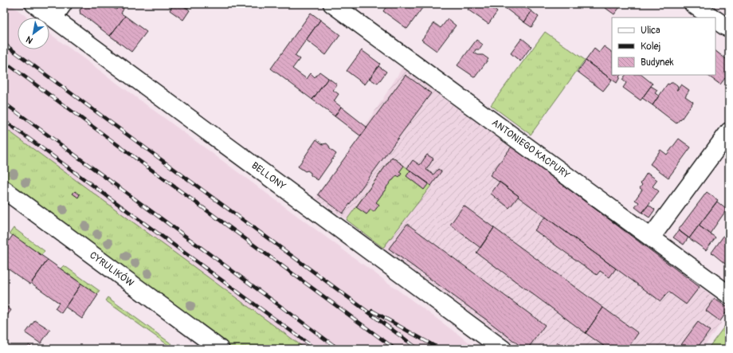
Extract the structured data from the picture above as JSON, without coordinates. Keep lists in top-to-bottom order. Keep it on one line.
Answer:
{"streets":{"street":["ANTONIEGO KACPURY","BELLONY","CYRULIKÓW"]},"legend":["Ulica","Kolej","Budynek"],"north":"bottom left"}
